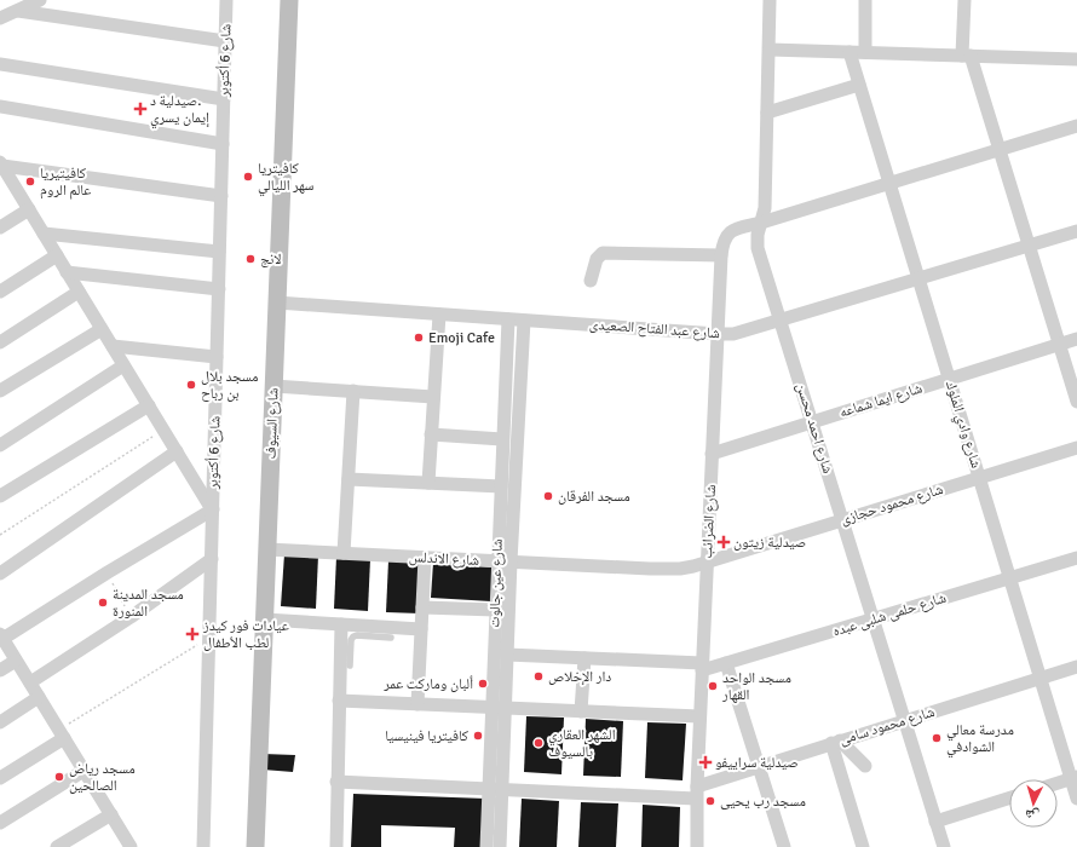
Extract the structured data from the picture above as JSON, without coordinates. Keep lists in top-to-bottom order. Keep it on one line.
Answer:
{"streets":{"main road":["شارع السيوف"],"street":["شارع 6 أكتوبر","شارع عبد الفتاح الصعيدى","شارع ايما شماعه","شارع وادي الملوك","شارع احمد محسن","شارع محمود حجازى","شارع الضرائب","شارع الاندلس","شارع عين جالوت","شارع حلمى شلبى عبده","شارع محمود سامى"]},"crossings":[["شارع عبد الفتاح الصعيدى","شارع السيوف"],["شارع عبد الفتاح الصعيدى","شارع وادي الملوك"],["شارع عبد الفتاح الصعيدى","شارع احمد محسن"],["شارع عبد الفتاح الصعيدى","شارع الضرائب"],["شارع عبد الفتاح الصعيدى","شارع عين جالوت"],["شارع ايما شماعه","شارع وادي الملوك"],["شارع ايما شماعه","شارع احمد محسن"],["شارع ايما شماعه","شارع الضرائب"],["شارع السيوف","شارع الاندلس"],["شارع وادي الملوك","شارع محمود حجازى"],["شارع وادي الملوك","شارع حلمى شلبى عبده"],["شارع وادي الملوك","شارع محمود سامى"],["شارع احمد محسن","شارع محمود حجازى"],["شارع احمد محسن","شارع الضرائب"],["شارع احمد محسن","شارع حلمى شلبى عبده"],["شارع احمد محسن","شارع محمود سامى"],["شارع محمود حجازى","شارع الضرائب"],["شارع محمود حجازى","شارع الاندلس"],["شارع الضرائب","شارع الاندلس"],["شارع الضرائب","شارع حلمى شلبى عبده"],["شارع الضرائب","شارع محمود سامى"],["شارع الاندلس","شارع عين جالوت"],["شارع عين جالوت","شارع حلمى شلبى عبده"]],"places":{"health":["صيدلية د. إيمان يسري","صيدلية زيتون","عيادات فور كيدز لطب الأطفال","صيدلية سراييفو"],"other":["كافيتريا سهر الليالي","كافيتيريا عالم الروم","لانج","Emoji Cafe","مسجد بلال بن رباح","مسجد الفرقان","مسجد المدينة المنورة","دار الإخلاص","ألبان وماركت عمر","مسجد الواحد القهار","كافيتريا فينيسيا","مدرسة معالي الشوادفي","الشهر العقاري بالسيوف","مسجد رياض الصالحين","مسجد رب يحيى"]},"north":"bottom"}
